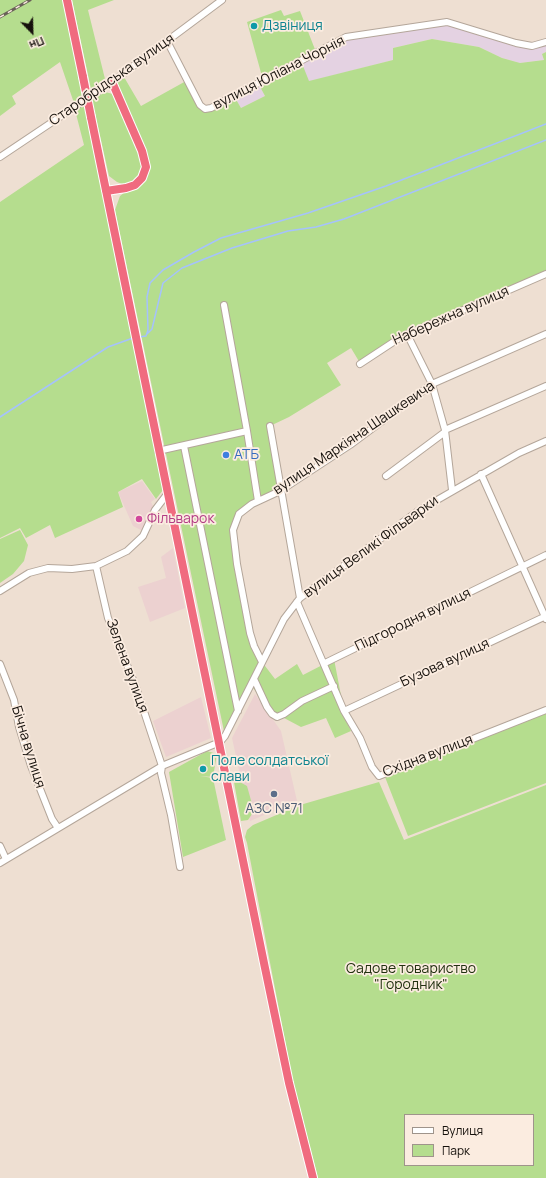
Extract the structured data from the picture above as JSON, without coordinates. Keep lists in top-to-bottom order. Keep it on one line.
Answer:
{"streets":{"street":["вулиця Юліана Чорнія","Старобрідська вулиця","Набережна вулиця","вулиця Маркіяна Шашкевича","вулиця Великі Фільварки","Підгородня вулиця","Бузова вулиця","Зелена вулиця","Бічна вулиця","Східна вулиця"]},"crossings":[["вулиця Юліана Чорнія","Старобрідська вулиця"],["вулиця Маркіяна Шашкевича","вулиця Великі Фільварки"],["Бузова вулиця","Східна вулиця"]],"parks":["Садове товариство \"Городник\""],"places":["Дзвіниця","АТБ","Фільварок","Поле солдатської слави","АЗС №71"],"legend":["Вулиця","Парк"],"north":"bottom right"}
